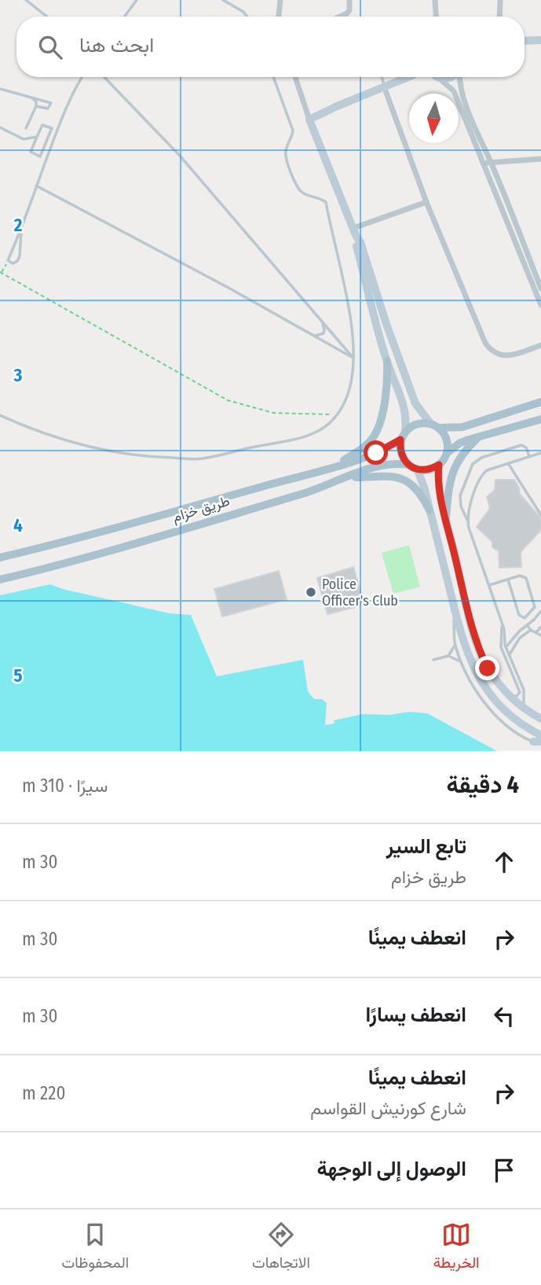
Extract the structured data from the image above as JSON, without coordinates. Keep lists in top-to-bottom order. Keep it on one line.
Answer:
{"streets":{"main road":["طريق خزام"]},"places":["Police Officer's Club"],"north":"bottom","page":{"search":"ابحث هنا","heading":["4 دقيقة","سيرًا · 310 m"],"list":[["تابع السير","طريق خزام","30 m"],["انعطف يمينًا","30 m"],["انعطف يسارًا","30 m"],["انعطف يمينًا","شارع كورنيش القواسم","220 m"],"الوصول إلى الوجهة"],"nav":["الخريطة","الاتجاهات","المحفوظات"]},"grid":{"rows":["2","3","4","5"]}}
